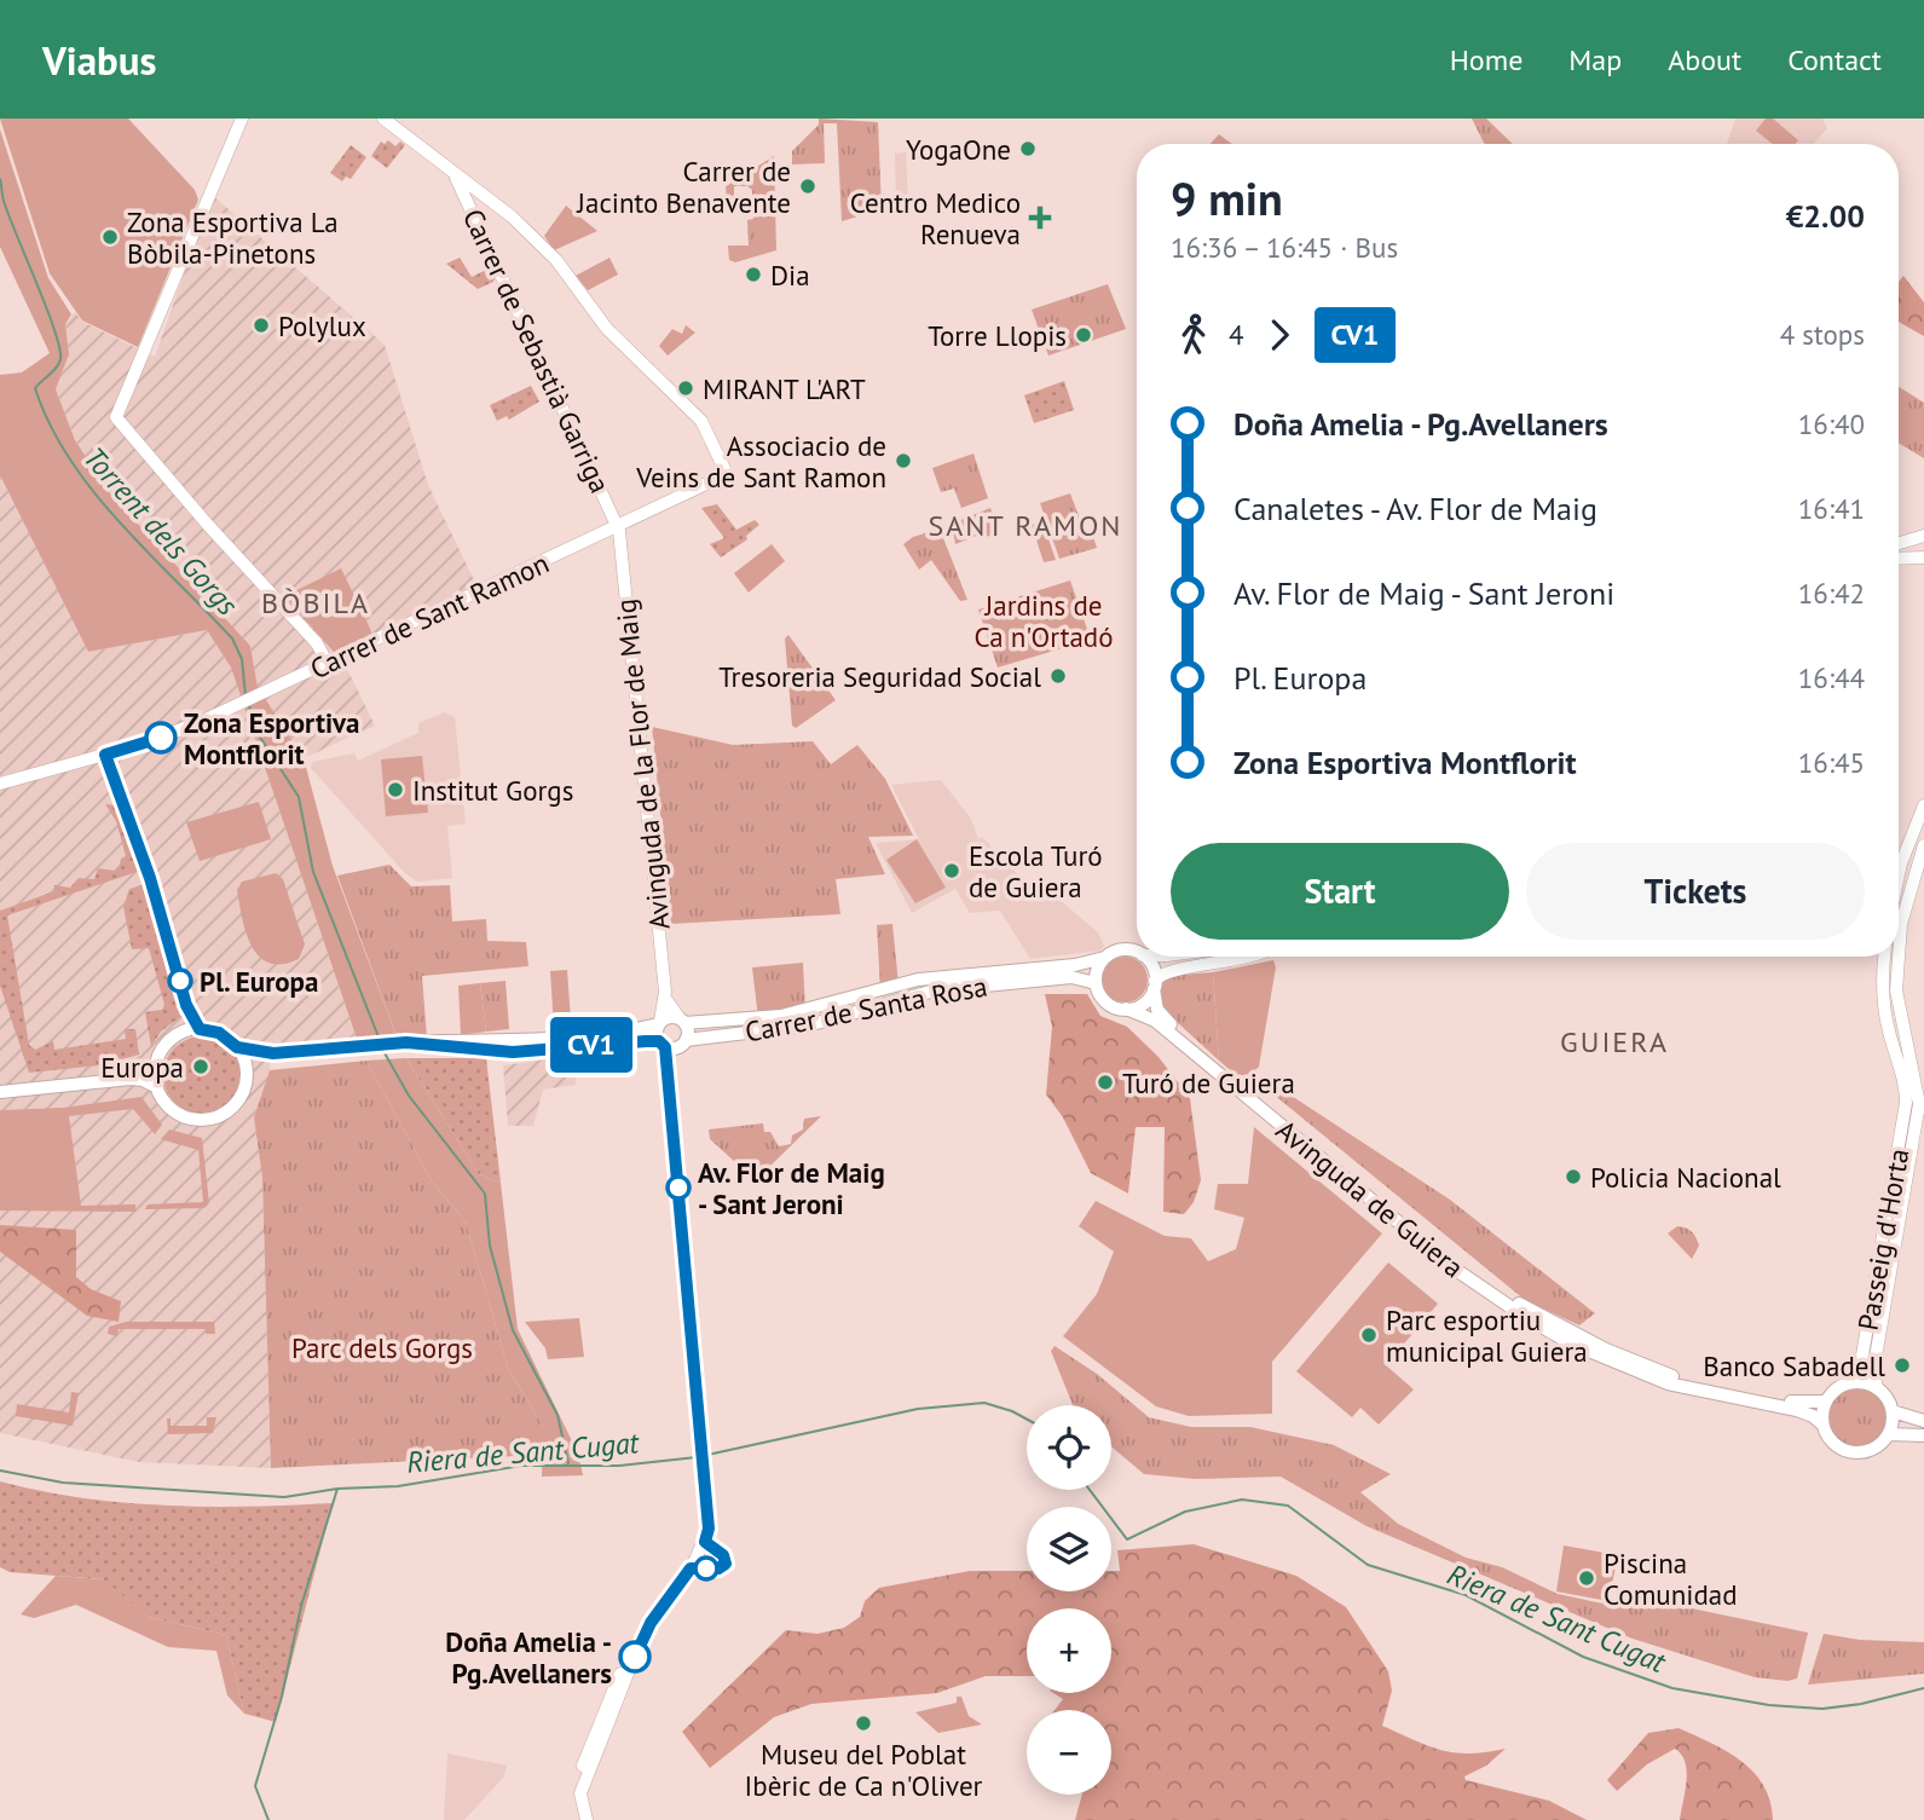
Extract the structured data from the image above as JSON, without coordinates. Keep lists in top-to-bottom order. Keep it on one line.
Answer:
{"streets":{"main road":["Carrer de Santa Rosa","Avinguda de Guiera"],"street":["Carrer de Sebastià Garriga","Carrer de Sant Ramon","Avinguda de la Flor de Maig","Passeig d'Horta"]},"crossings":[["Carrer de Sebastià Garriga","Carrer de Sant Ramon"],["Carrer de Sebastià Garriga","Avinguda de la Flor de Maig"],["Carrer de Sant Ramon","Avinguda de la Flor de Maig"],["Avinguda de Guiera","Passeig d'Horta"]],"districts":["SANT RAMON","BÒBILA","GUIERA"],"water":["Torrent dels Gorgs","Riera de Sant Cugat"],"parks":["Jardins de Ca n'Ortadó","Parc dels Gorgs"],"places":{"other":["YogaOne","Carrer de Jacinto Benavente","Zona Esportiva La Bòbila-Pinetons","Dia","Polylux","Torre Llopis","MIRANT L'ART","Associacio de Veins de Sant Ramon","Tresoreria Seguridad Social","Zona Esportiva Montflorit","Institut Gorgs","Escola Turó de Guiera","Pl. Europa","Europa","Turó de Guiera","Policia Nacional","Av. Flor de Maig - Sant Jeroni","Parc esportiu municipal Guiera","Banco Sabadell","Piscina Comunidad","Doña Amelia - Pg.Avellaners","Museu del Poblat Ibèric de Ca n'Oliver"],"health":["Centro Medico Renueva"]},"lines":["bus line CV1"],"page":{"header":"Viabus","nav":["Home","Map","About","Contact"],"on_map":"CV1","heading":["9 min","16:36 – 16:45 · Bus","€2.00"],"legs":["4","CV1","4 stops"],"list":[{"name":"Doña Amelia - Pg.Avellaners","value":"16:40"},{"name":"Canaletes - Av. Flor de Maig","value":"16:41"},{"name":"Av. Flor de Maig - Sant Jeroni","value":"16:42"},{"name":"Pl. Europa","value":"16:44"},{"name":"Zona Esportiva Montflorit","value":"16:45"}],"buttons":["Start","Tickets"],"map_buttons":["+","−"]}}
